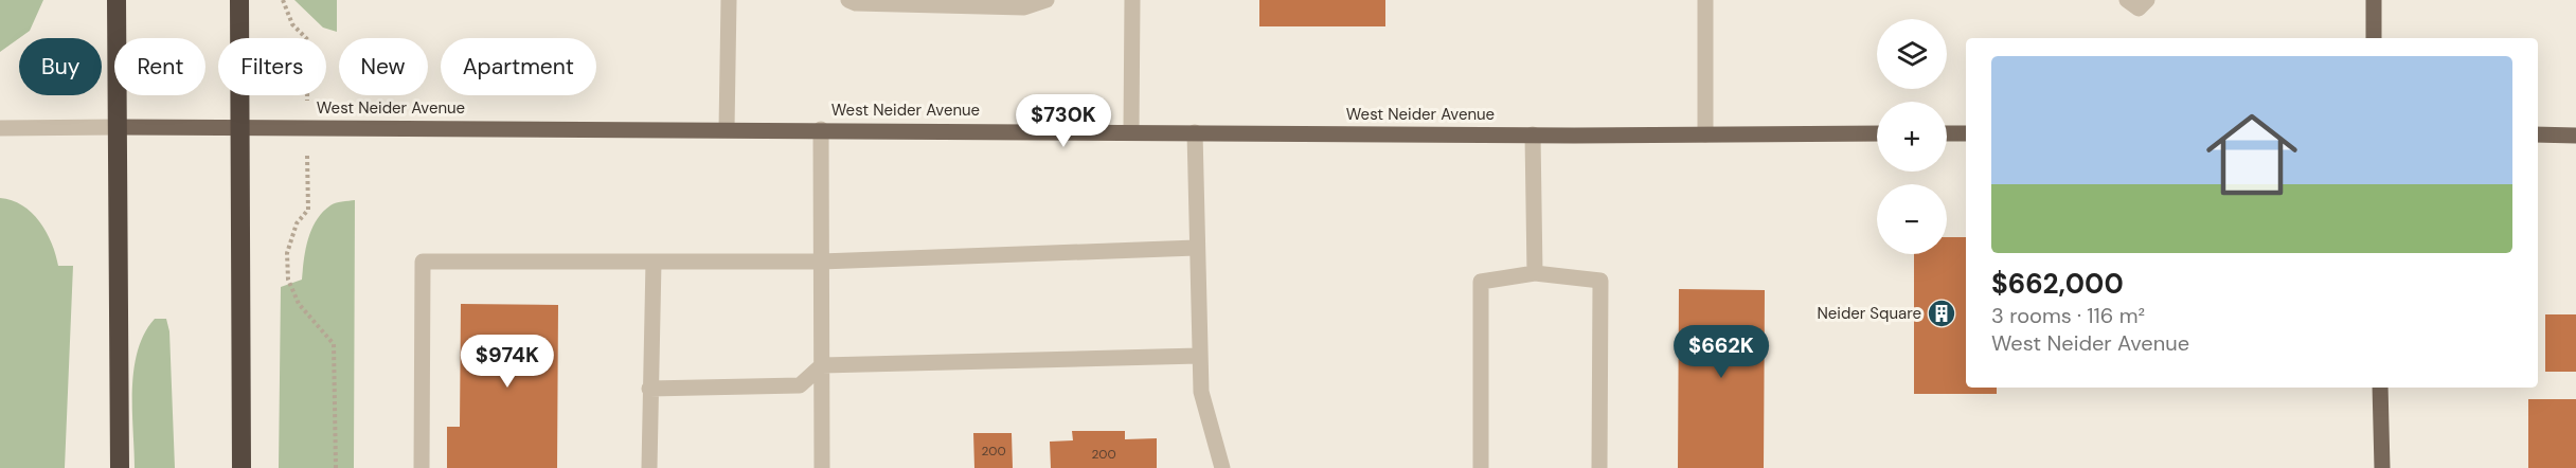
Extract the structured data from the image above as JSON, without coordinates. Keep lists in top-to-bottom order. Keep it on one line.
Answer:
{"streets":{"main road":["West Neider Avenue"]},"places":{"building":["Neider Square"]},"house_numbers":["200","200"],"page":{"map_buttons":["+","−"],"chip":["Buy","Rent","Filters","New","Apartment"],"list":[{"name":"$662,000","note":"3 rooms · 116 m² · West Neider Avenue"}],"price":["$730K","$662K","$974K"]}}
